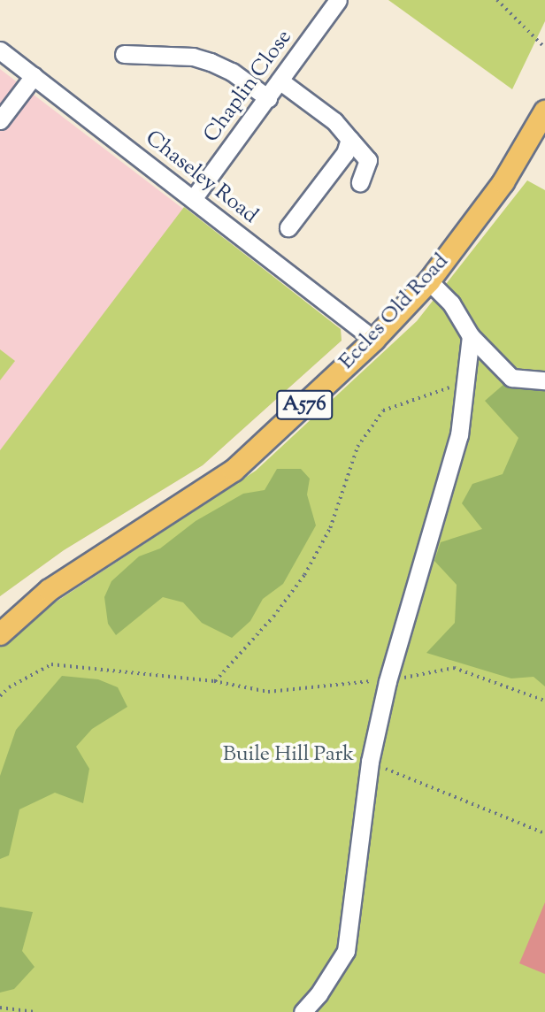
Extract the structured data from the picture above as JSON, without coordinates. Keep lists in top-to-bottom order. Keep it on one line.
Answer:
{"streets":{"main road":["Eccles Old Road","A576"],"street":["Chaplin Close","Chaseley Road"]},"crossings":[["Chaplin Close","Chaseley Road"],["Chaseley Road","Eccles Old Road"]],"parks":["Buile Hill Park"]}
